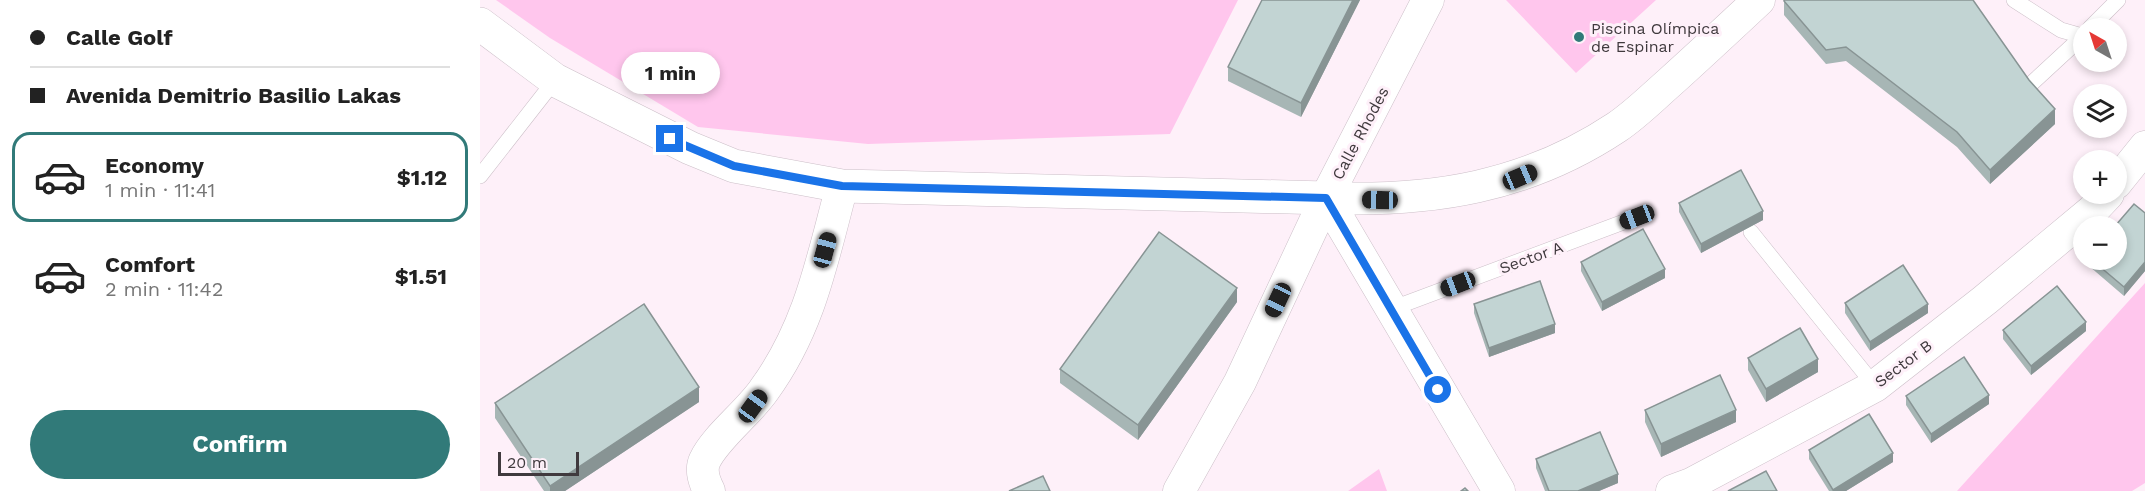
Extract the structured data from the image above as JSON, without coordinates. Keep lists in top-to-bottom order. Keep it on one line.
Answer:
{"streets":{"street":["Calle Rhodes","Sector B"],"lane":["Sector A"]},"places":["Piscina Olímpica de Espinar"],"scale_bar":"20 m","north":"top left","page":{"banner":["Calle Golf","Avenida Demitrio Basilio Lakas"],"map_buttons":["+","−"],"bubble":"1 min","list":[{"name":"Economy","note":"1 min · 11:41","value":"$1.12"},{"name":"Comfort","note":"2 min · 11:42","value":"$1.51"}],"buttons":"Confirm","scale":"20 m"}}
